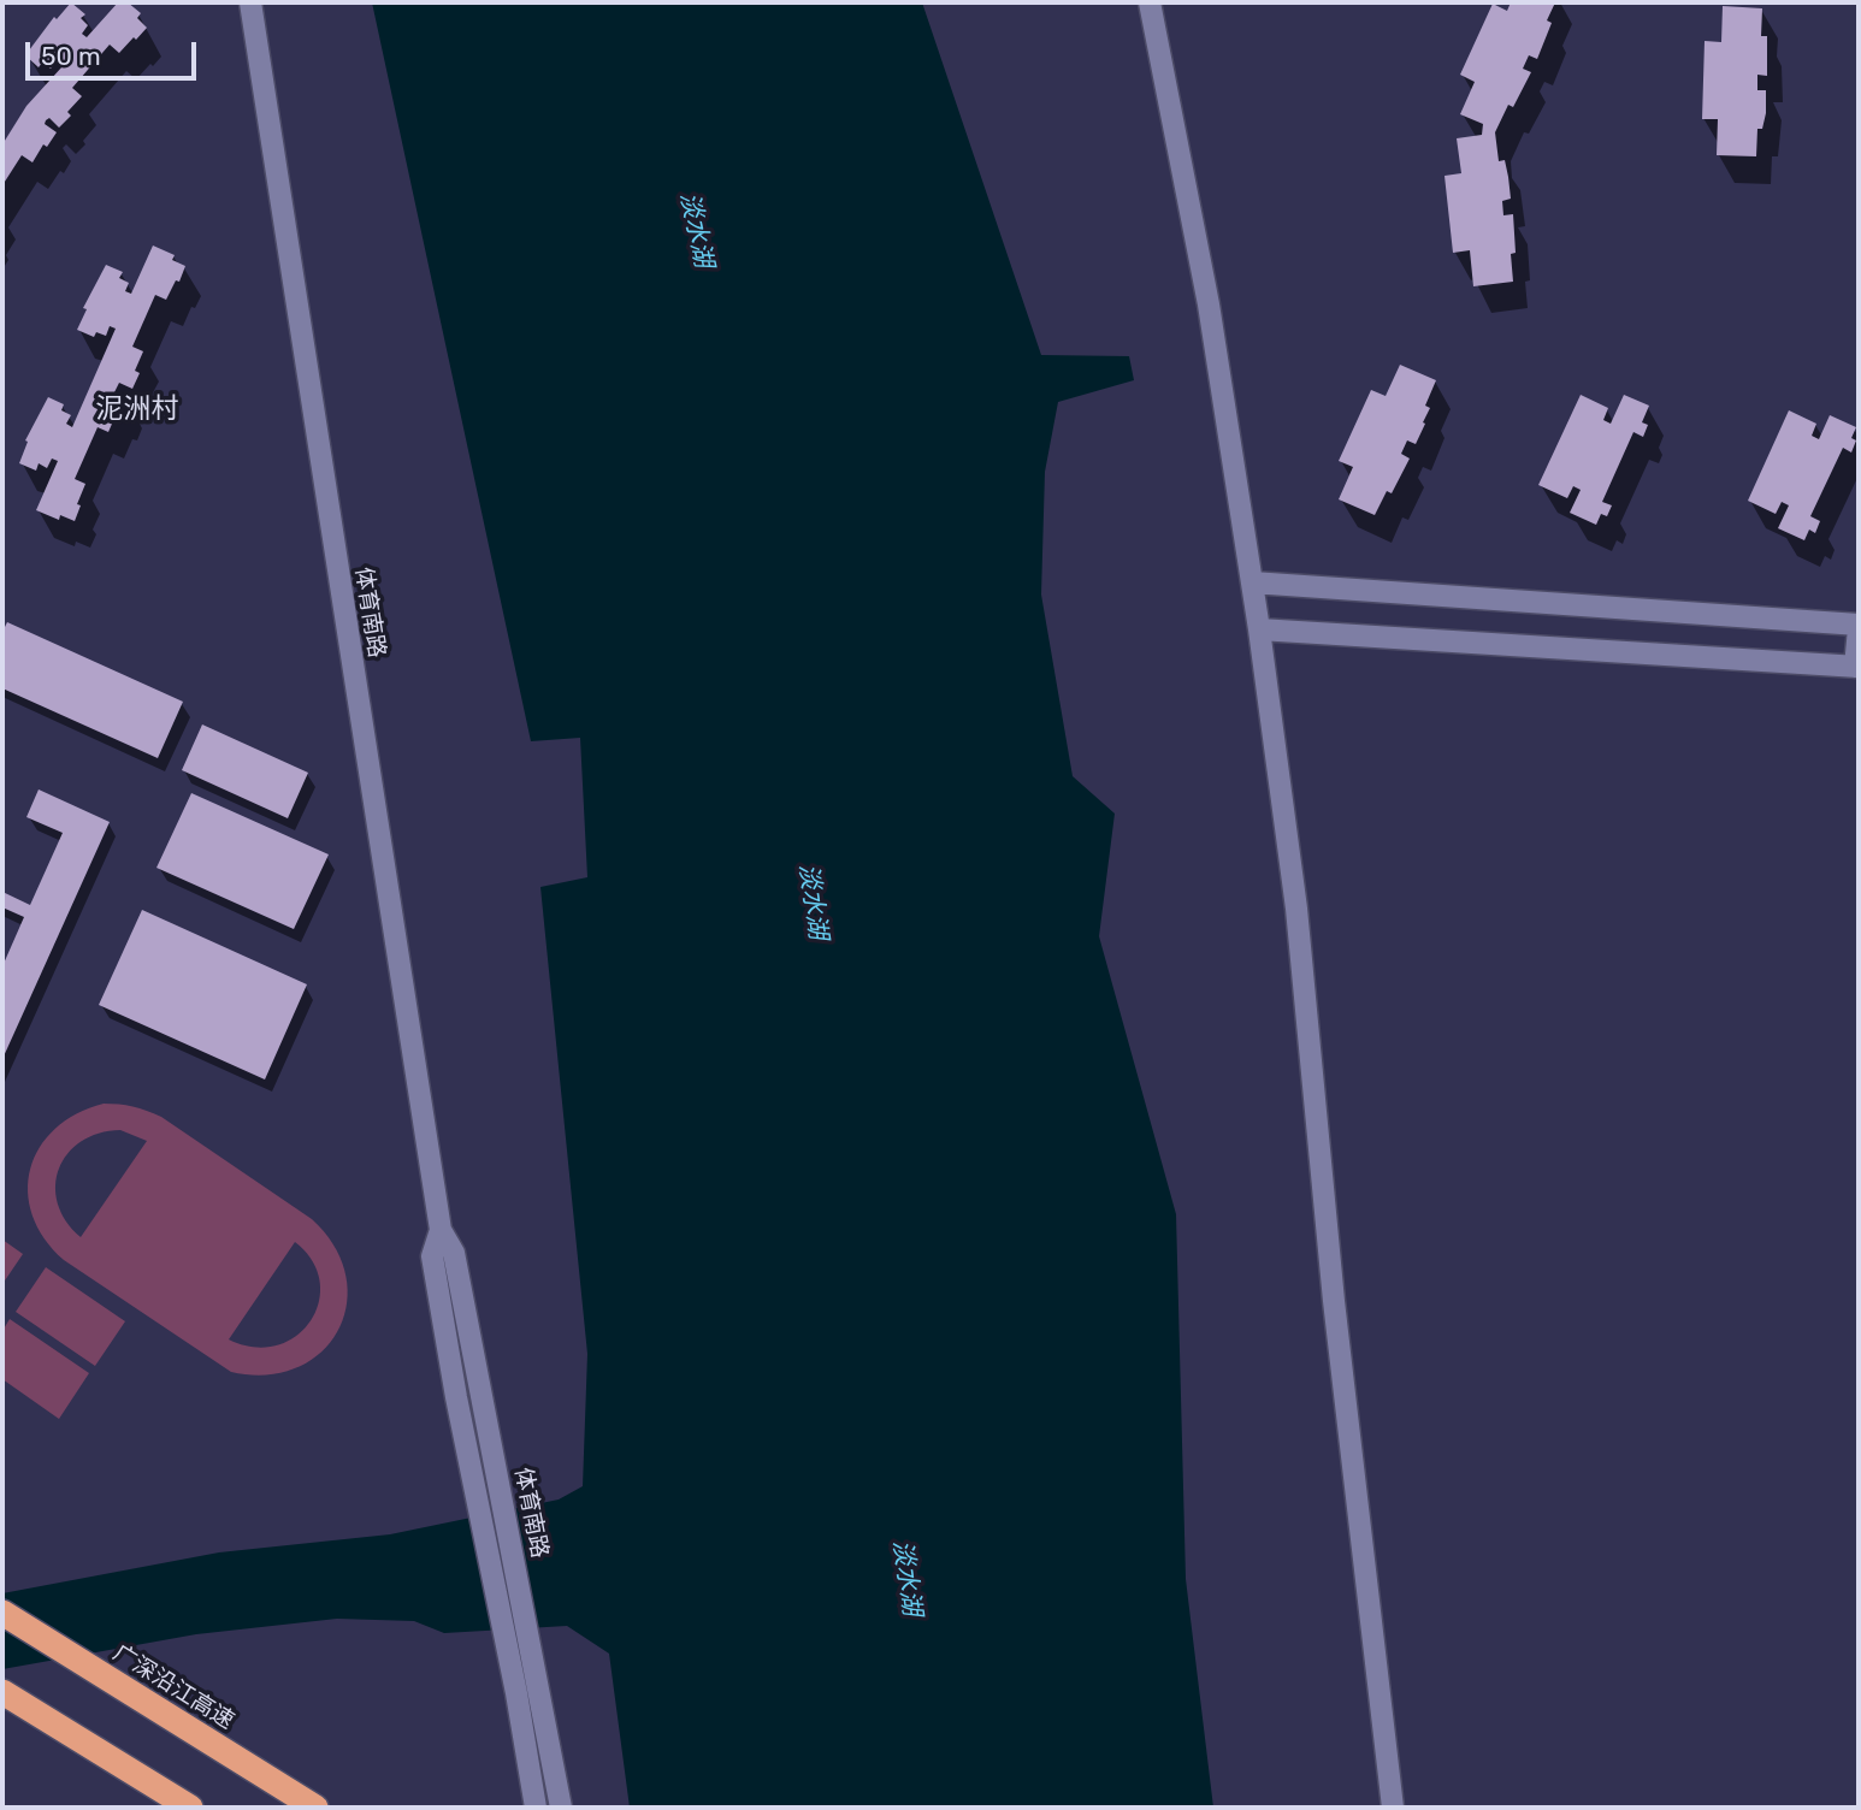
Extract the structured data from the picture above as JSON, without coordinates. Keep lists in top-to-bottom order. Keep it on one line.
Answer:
{"streets":{"highway":["广深沿江高速"],"street":["体育南路"]},"districts":["泥洲村"],"water":["淡水湖"],"scale_bar":"50 m"}
